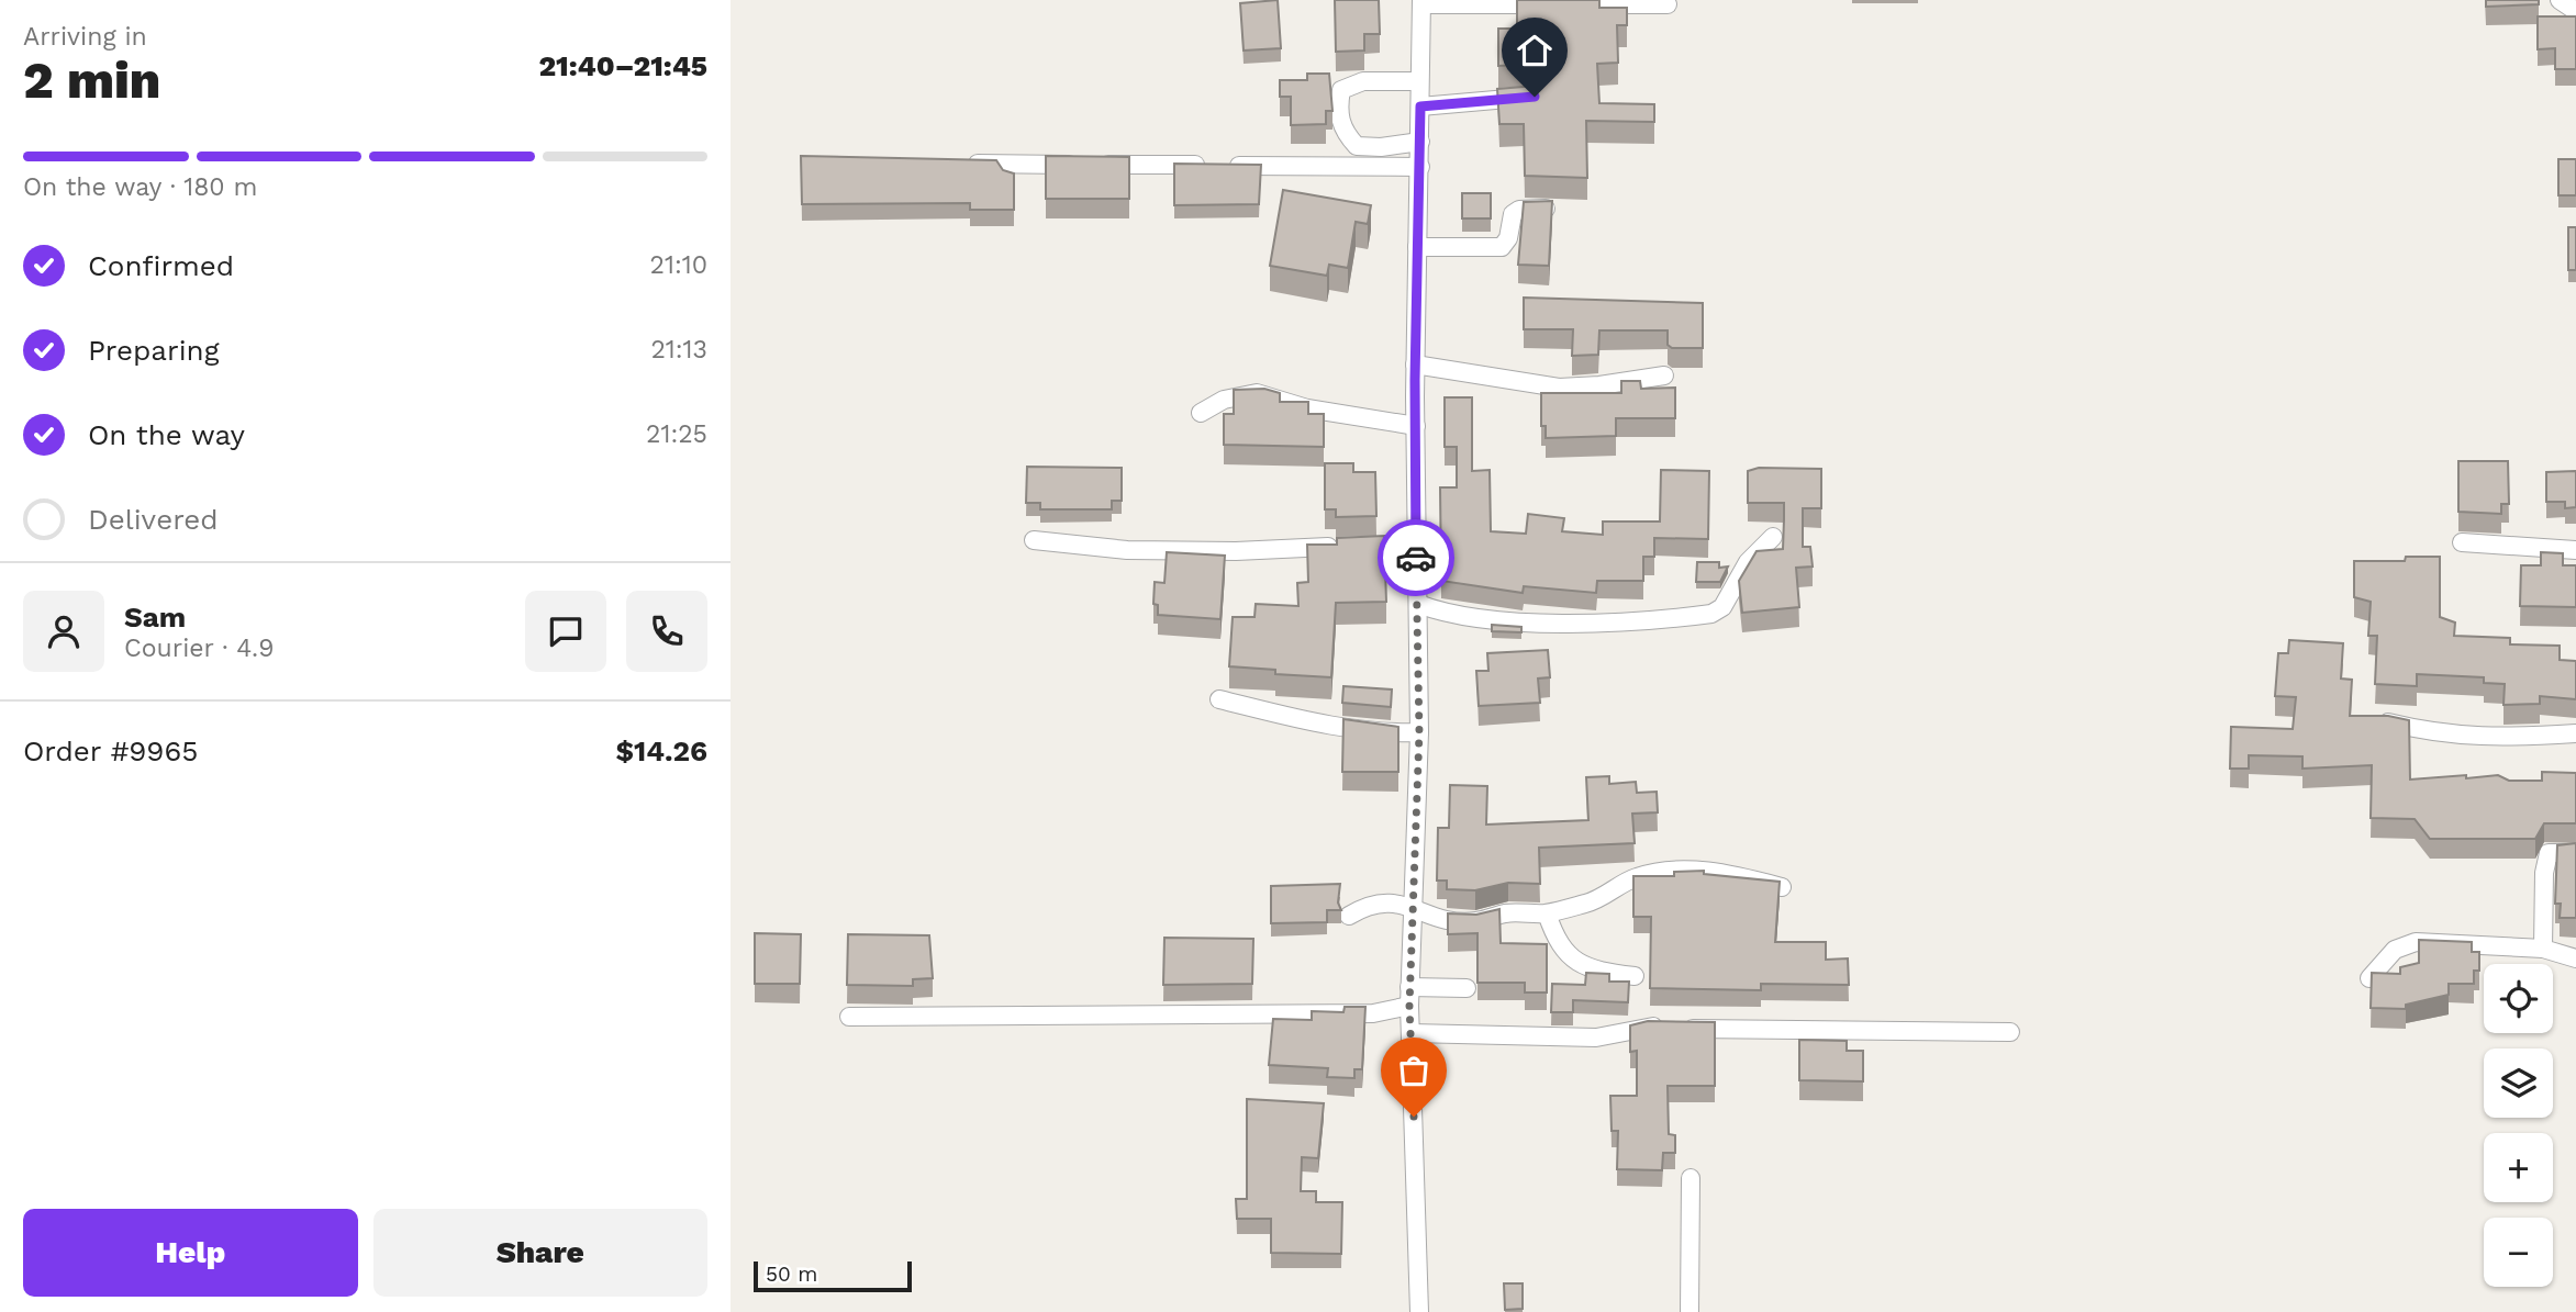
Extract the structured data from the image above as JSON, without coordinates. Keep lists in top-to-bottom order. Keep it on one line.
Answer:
{"scale_bar":"50 m","page":{"heading":["2 min","Arriving in","21:40–21:45"],"panel":["Sam","Courier · 4.9","Order #9965","$14.26"],"bar":"On the way · 180 m","list":[["Confirmed","21:10"],["Preparing","21:13"],["On the way","21:25"],"Delivered"],"map_buttons":["+","−"],"buttons":["Help","Share"],"scale":"50 m"}}
